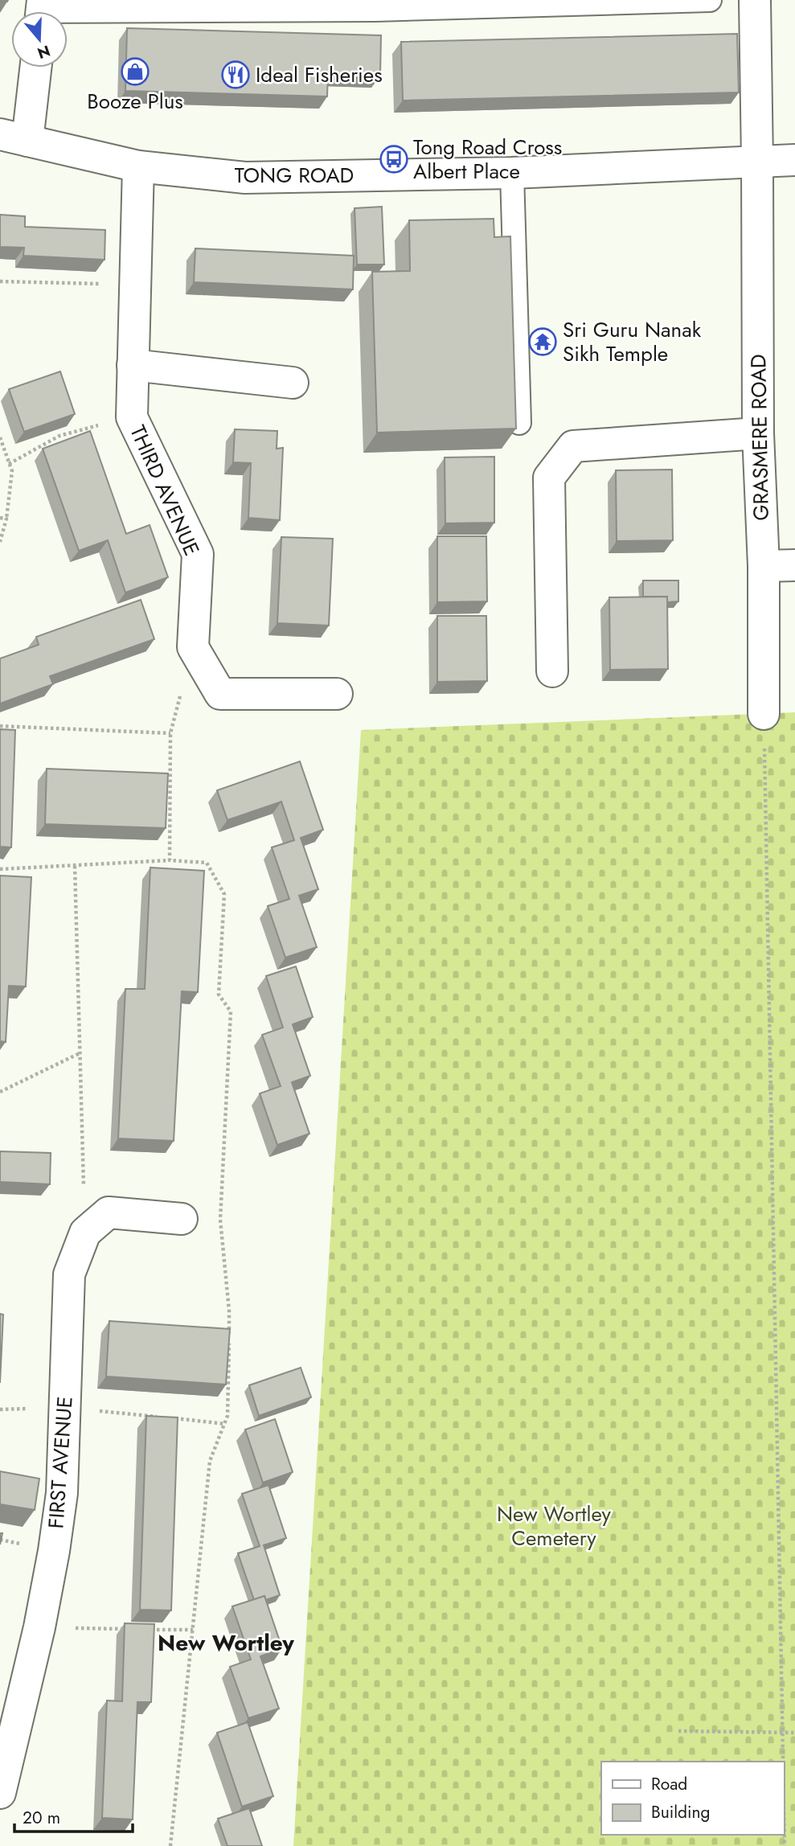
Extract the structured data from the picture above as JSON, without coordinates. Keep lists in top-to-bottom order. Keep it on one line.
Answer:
{"streets":{"street":["TONG ROAD","GRASMERE ROAD","THIRD AVENUE","FIRST AVENUE"]},"crossings":[["TONG ROAD","GRASMERE ROAD"],["TONG ROAD","THIRD AVENUE"]],"districts":["New Wortley"],"parks":["New Wortley Cemetery"],"places":{"shop":["Booze Plus"],"restaurant":["Ideal Fisheries"],"bus stop":["Tong Road Cross Albert Place"],"temple":["Sri Guru Nanak Sikh Temple"]},"legend":["Road","Building"],"scale_bar":"20 m","north":"bottom"}
